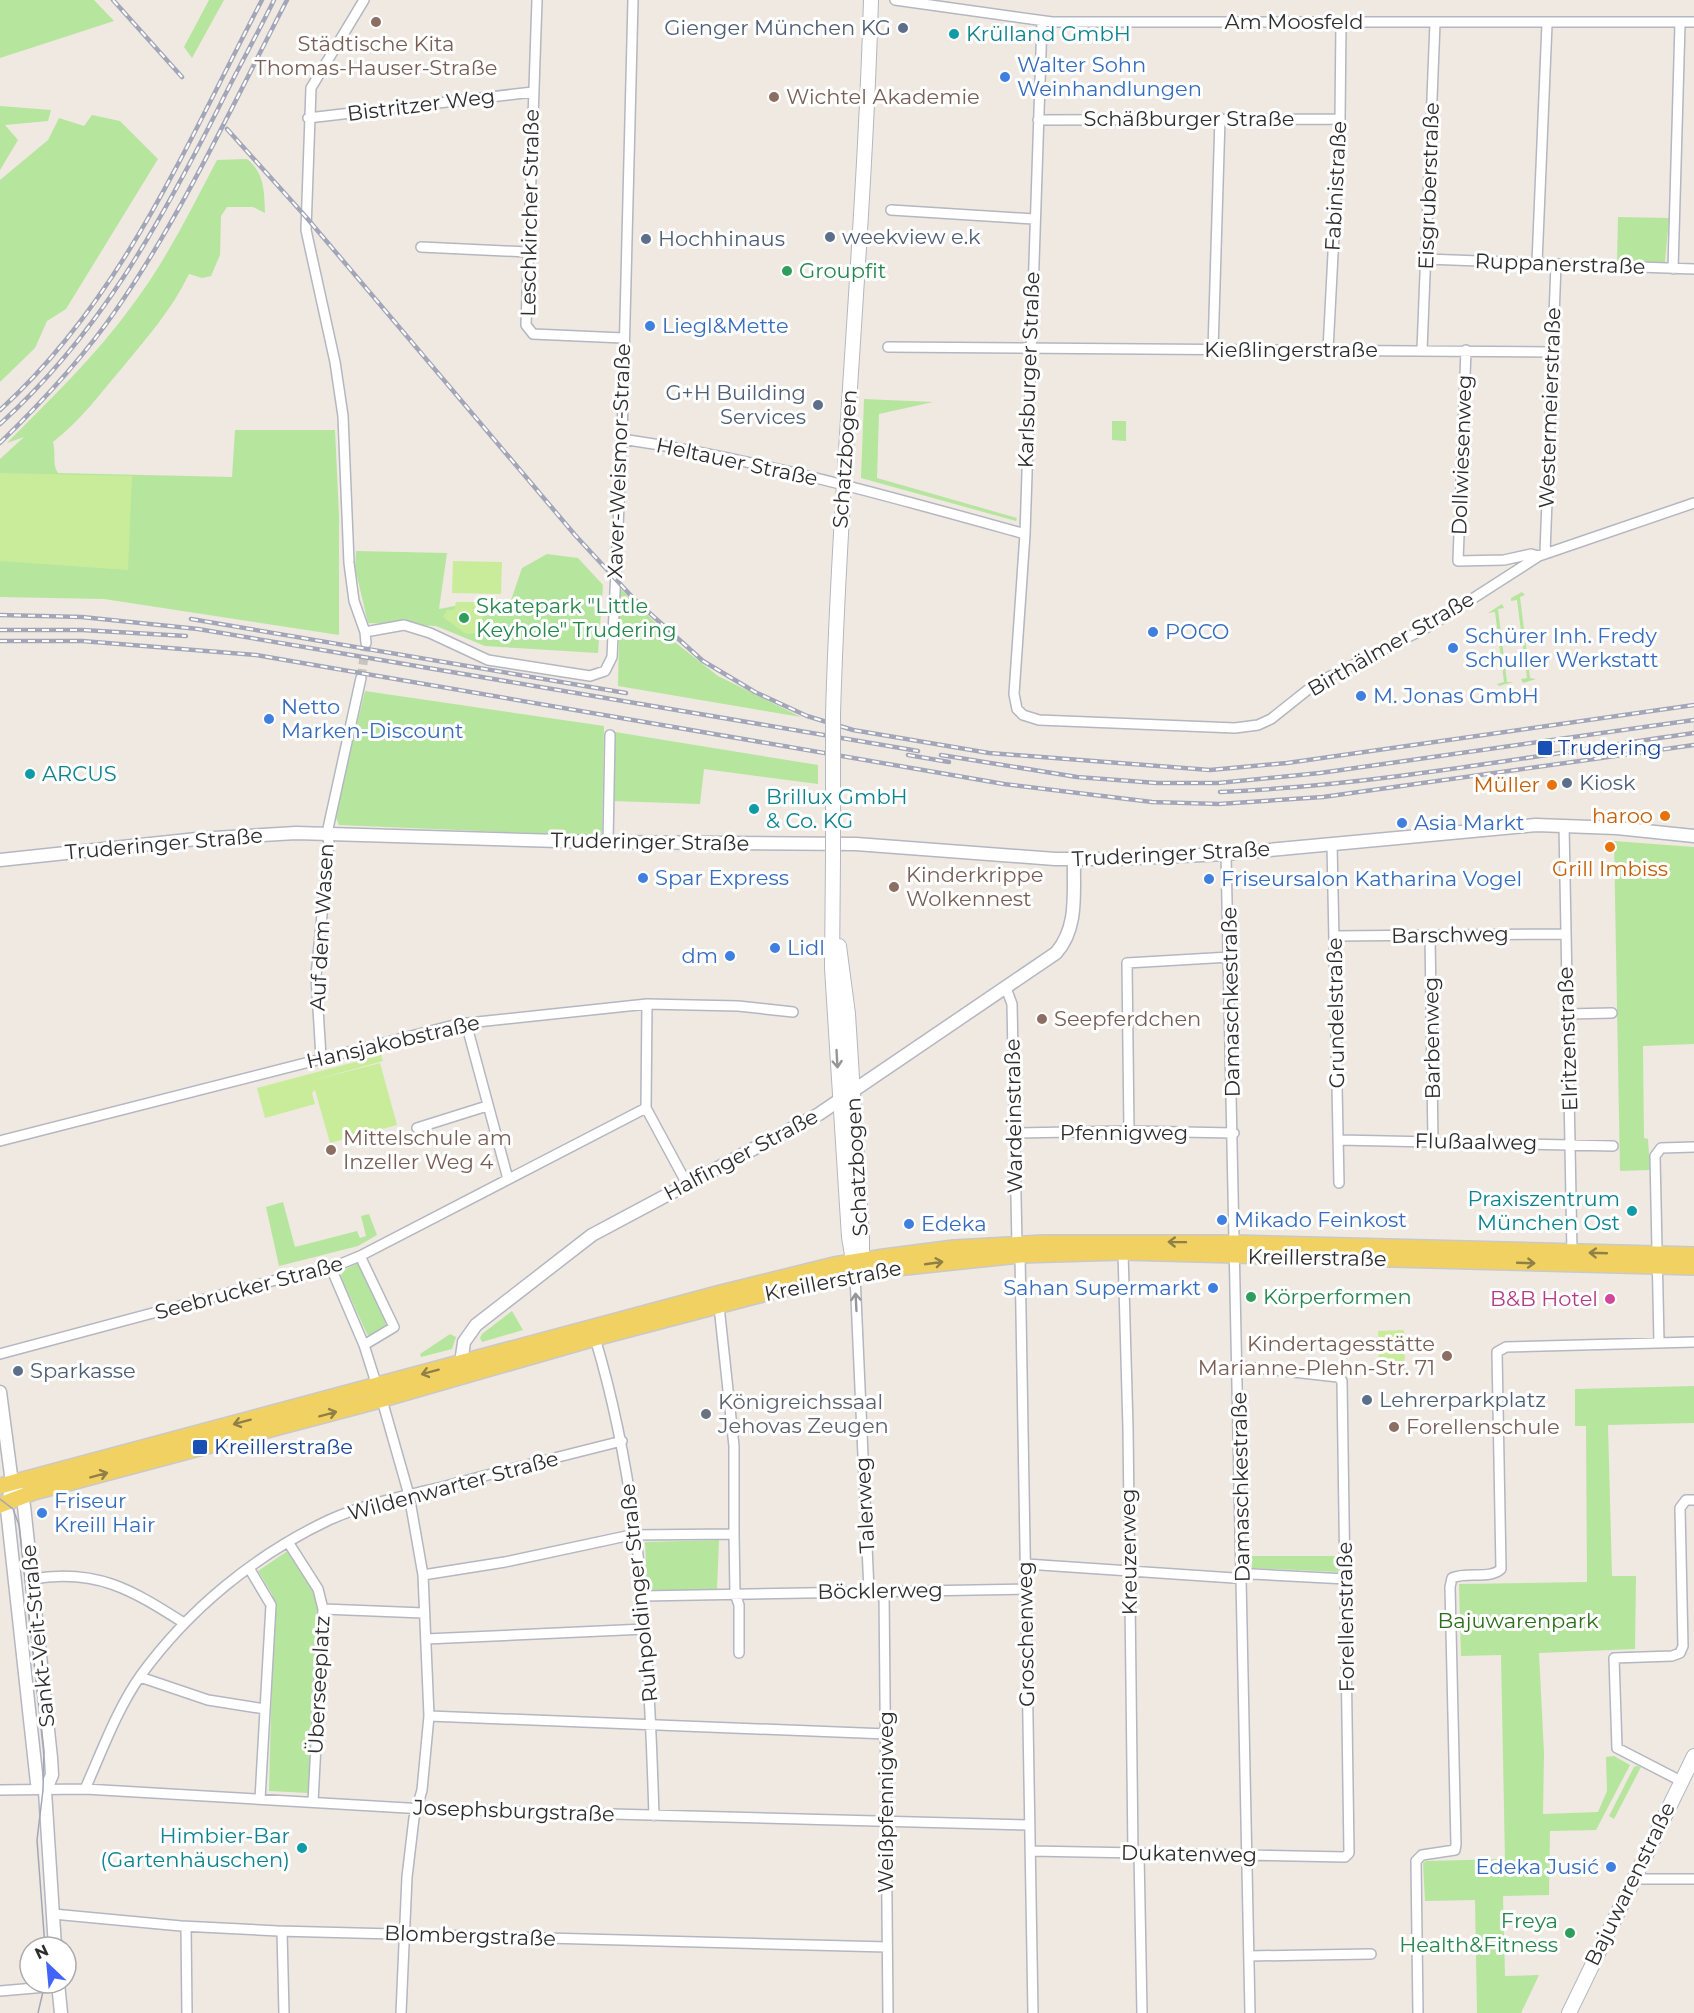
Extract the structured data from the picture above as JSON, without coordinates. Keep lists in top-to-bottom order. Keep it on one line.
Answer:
{"streets":{"main road":["Schatzbogen","Kreillerstraße","Bajuwarenstraße"],"street":["Am Moosfeld","Bistritzer Weg","Schäßburger Straße","Fabinistraße","Eisgruberstraße","Leschkircher Straße","Ruppanerstraße","Kießlingerstraße","Karlsburger Straße","Westermeierstraße","Dollwiesenweg","Xaver-Weismor-Straße","Heltauer Straße","Birthälmer Straße","Truderinger Straße","Auf dem Wasen","Barschweg","Damaschkestraße","Grundelstraße","Barbenweg","Elritzenstraße","Hansjakobstraße","Wardeinstraße","Pfennigweg","Flußaalweg","Halfinger Straße","Seebrucker Straße","Wildenwarter Straße","Talerweg","Kreuzerweg","Böcklerweg","Ruhpoldinger Straße","Forellenstraße","Groschenweg","Sankt-Veit-Straße","Überseeplatz","Weißpfennigweg","Josephsburgstraße","Dukatenweg","Blombergstraße"]},"crossings":[["Am Moosfeld","Fabinistraße"],["Am Moosfeld","Eisgruberstraße"],["Am Moosfeld","Karlsburger Straße"],["Bistritzer Weg","Leschkircher Straße"],["Schäßburger Straße","Fabinistraße"],["Schäßburger Straße","Karlsburger Straße"],["Fabinistraße","Kießlingerstraße"],["Eisgruberstraße","Ruppanerstraße"],["Eisgruberstraße","Kießlingerstraße"],["Leschkircher Straße","Xaver-Weismor-Straße"],["Ruppanerstraße","Westermeierstraße"],["Kießlingerstraße","Karlsburger Straße"],["Kießlingerstraße","Westermeierstraße"],["Kießlingerstraße","Dollwiesenweg"],["Karlsburger Straße","Heltauer Straße"],["Karlsburger Straße","Birthälmer Straße"],["Westermeierstraße","Birthälmer Straße"],["Dollwiesenweg","Birthälmer Straße"],["Schatzbogen","Heltauer Straße"],["Schatzbogen","Halfinger Straße"],["Schatzbogen","Kreillerstraße"],["Schatzbogen","Talerweg"],["Xaver-Weismor-Straße","Heltauer Straße"],["Truderinger Straße","Auf dem Wasen"],["Truderinger Straße","Damaschkestraße"],["Truderinger Straße","Grundelstraße"],["Truderinger Straße","Elritzenstraße"],["Truderinger Straße","Halfinger Straße"],["Auf dem Wasen","Hansjakobstraße"],["Barschweg","Grundelstraße"],["Barschweg","Barbenweg"],["Barschweg","Elritzenstraße"],["Damaschkestraße","Pfennigweg"],["Damaschkestraße","Kreillerstraße"],["Damaschkestraße","Forellenstraße"],["Damaschkestraße","Dukatenweg"],["Grundelstraße","Flußaalweg"],["Barbenweg","Flußaalweg"],["Elritzenstraße","Flußaalweg"],["Elritzenstraße","Kreillerstraße"],["Wardeinstraße","Pfennigweg"],["Wardeinstraße","Halfinger Straße"],["Wardeinstraße","Kreillerstraße"],["Wardeinstraße","Groschenweg"],["Halfinger Straße","Kreillerstraße"],["Kreillerstraße","Talerweg"],["Kreillerstraße","Kreuzerweg"],["Kreillerstraße","Ruhpoldinger Straße"],["Kreillerstraße","Groschenweg"],["Kreillerstraße","Sankt-Veit-Straße"],["Wildenwarter Straße","Ruhpoldinger Straße"],["Wildenwarter Straße","Überseeplatz"],["Wildenwarter Straße","Josephsburgstraße"],["Talerweg","Böcklerweg"],["Kreuzerweg","Dukatenweg"],["Böcklerweg","Ruhpoldinger Straße"],["Böcklerweg","Groschenweg"],["Böcklerweg","Weißpfennigweg"],["Ruhpoldinger Straße","Josephsburgstraße"],["Forellenstraße","Dukatenweg"],["Groschenweg","Josephsburgstraße"],["Groschenweg","Dukatenweg"],["Sankt-Veit-Straße","Josephsburgstraße"],["Sankt-Veit-Straße","Blombergstraße"],["Überseeplatz","Josephsburgstraße"],["Weißpfennigweg","Josephsburgstraße"],["Weißpfennigweg","Blombergstraße"]],"one_way":["Talerweg"],"parks":["Bajuwarenpark"],"places":{"other":["Städtische Kita Thomas-Hauser-Straße","Gienger München KG","Krülland GmbH","Walter Sohn Weinhandlungen","Wichtel Akademie","weekview e.k","Hochhinaus","Groupfit","Liegl&Mette","G+H Building Services","Skatepark \"Little Keyhole\" Trudering","POCO","Schürer Inh. Fredy Schuller Werkstatt","M. Jonas GmbH","Netto Marken-Discount","ARCUS","Kiosk","Müller","Brillux GmbH & Co. KG","haroo","Asia Markt","Grill Imbiss","Spar Express","Friseursalon Katharina Vogel","Kinderkrippe Wolkennest","Lidl","dm","Seepferdchen","Mittelschule am Inzeller Weg 4","Praxiszentrum München Ost","Mikado Feinkost","Edeka","Sahan Supermarkt","Körperformen","B&B Hotel","Kindertagesstätte Marianne-Plehn-Str. 71","Sparkasse","Lehrerparkplatz","Königreichssaal Jehovas Zeugen","Forellenschule","Friseur Kreill Hair","Himbier-Bar (Gartenhäuschen)","Edeka Jusić","Freya Health&Fitness"],"transit":["Trudering","Kreillerstraße"]},"north":"top left"}
